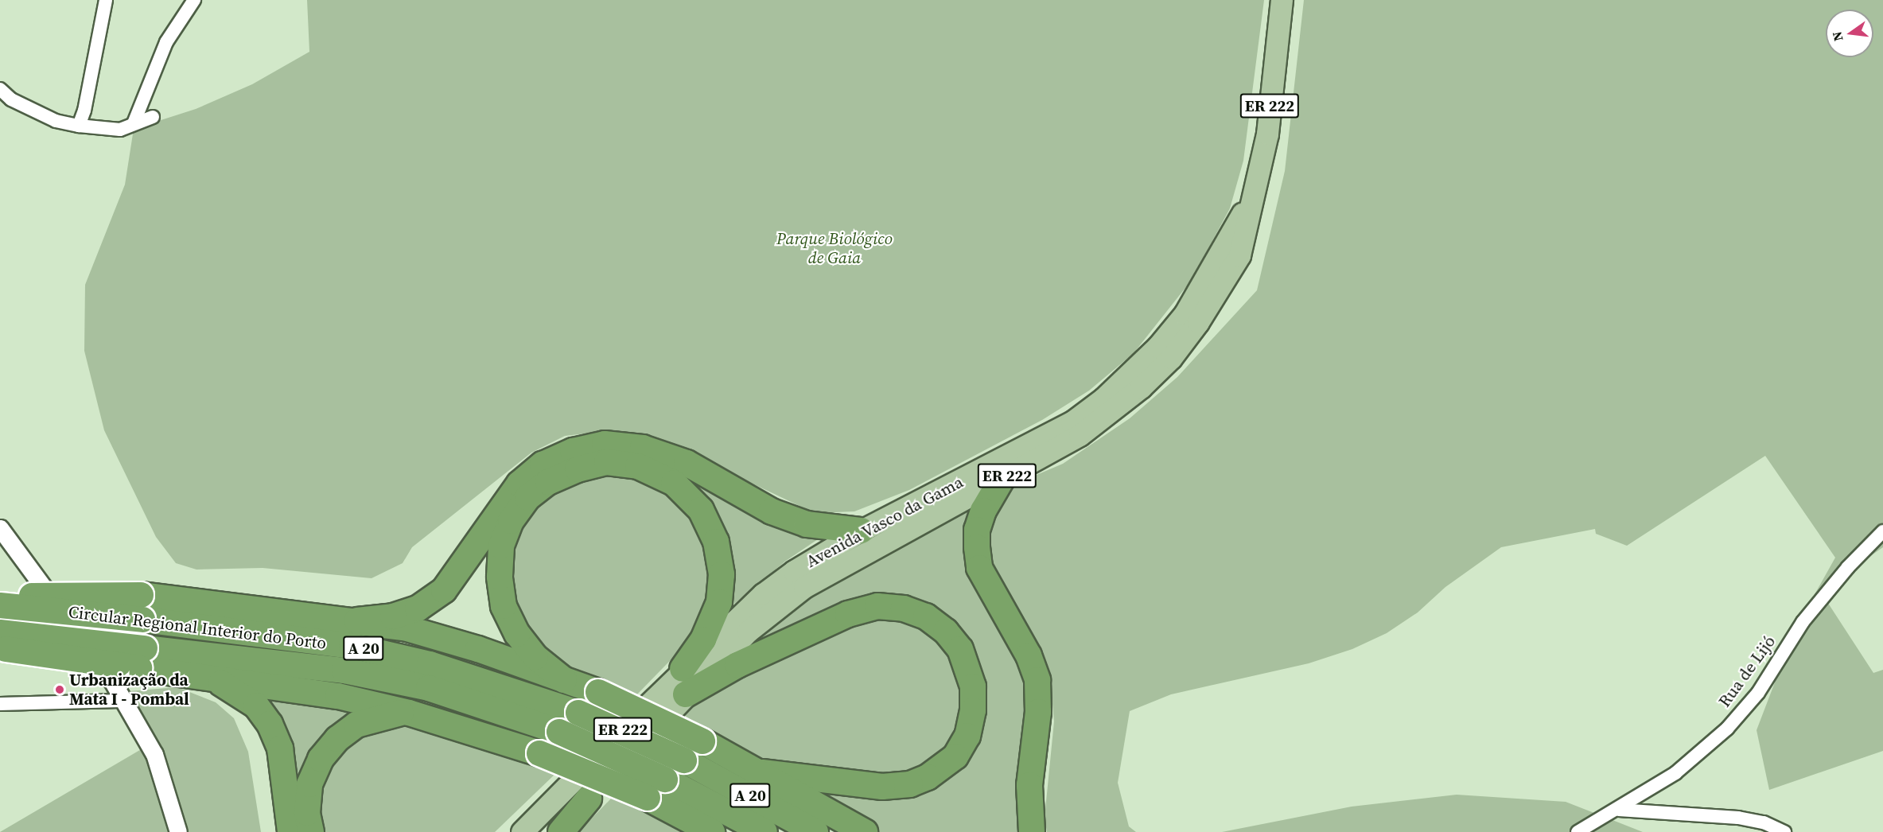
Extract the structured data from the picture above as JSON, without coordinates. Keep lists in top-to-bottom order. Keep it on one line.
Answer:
{"streets":{"highway":["Circular Regional Interior do Porto","A 20"],"main road":["ER 222","Avenida Vasco da Gama"],"street":["Rua de Lijó"]},"parks":["Parque Biológico de Gaia"],"places":["Urbanização da Mata I - Pombal"],"north":"left"}
